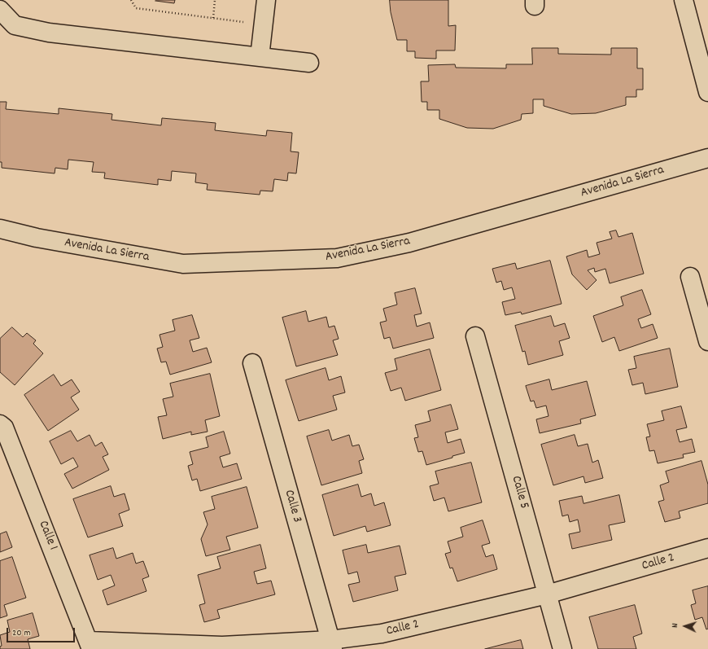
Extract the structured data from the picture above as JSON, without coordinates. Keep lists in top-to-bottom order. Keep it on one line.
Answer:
{"streets":{"street":["Avenida La Sierra","Calle 5","Calle 3","Calle 1","Calle 2"]},"crossings":[["Calle 5","Calle 2"],["Calle 3","Calle 2"],["Calle 1","Calle 2"]],"scale_bar":"20 m","north":"left"}
